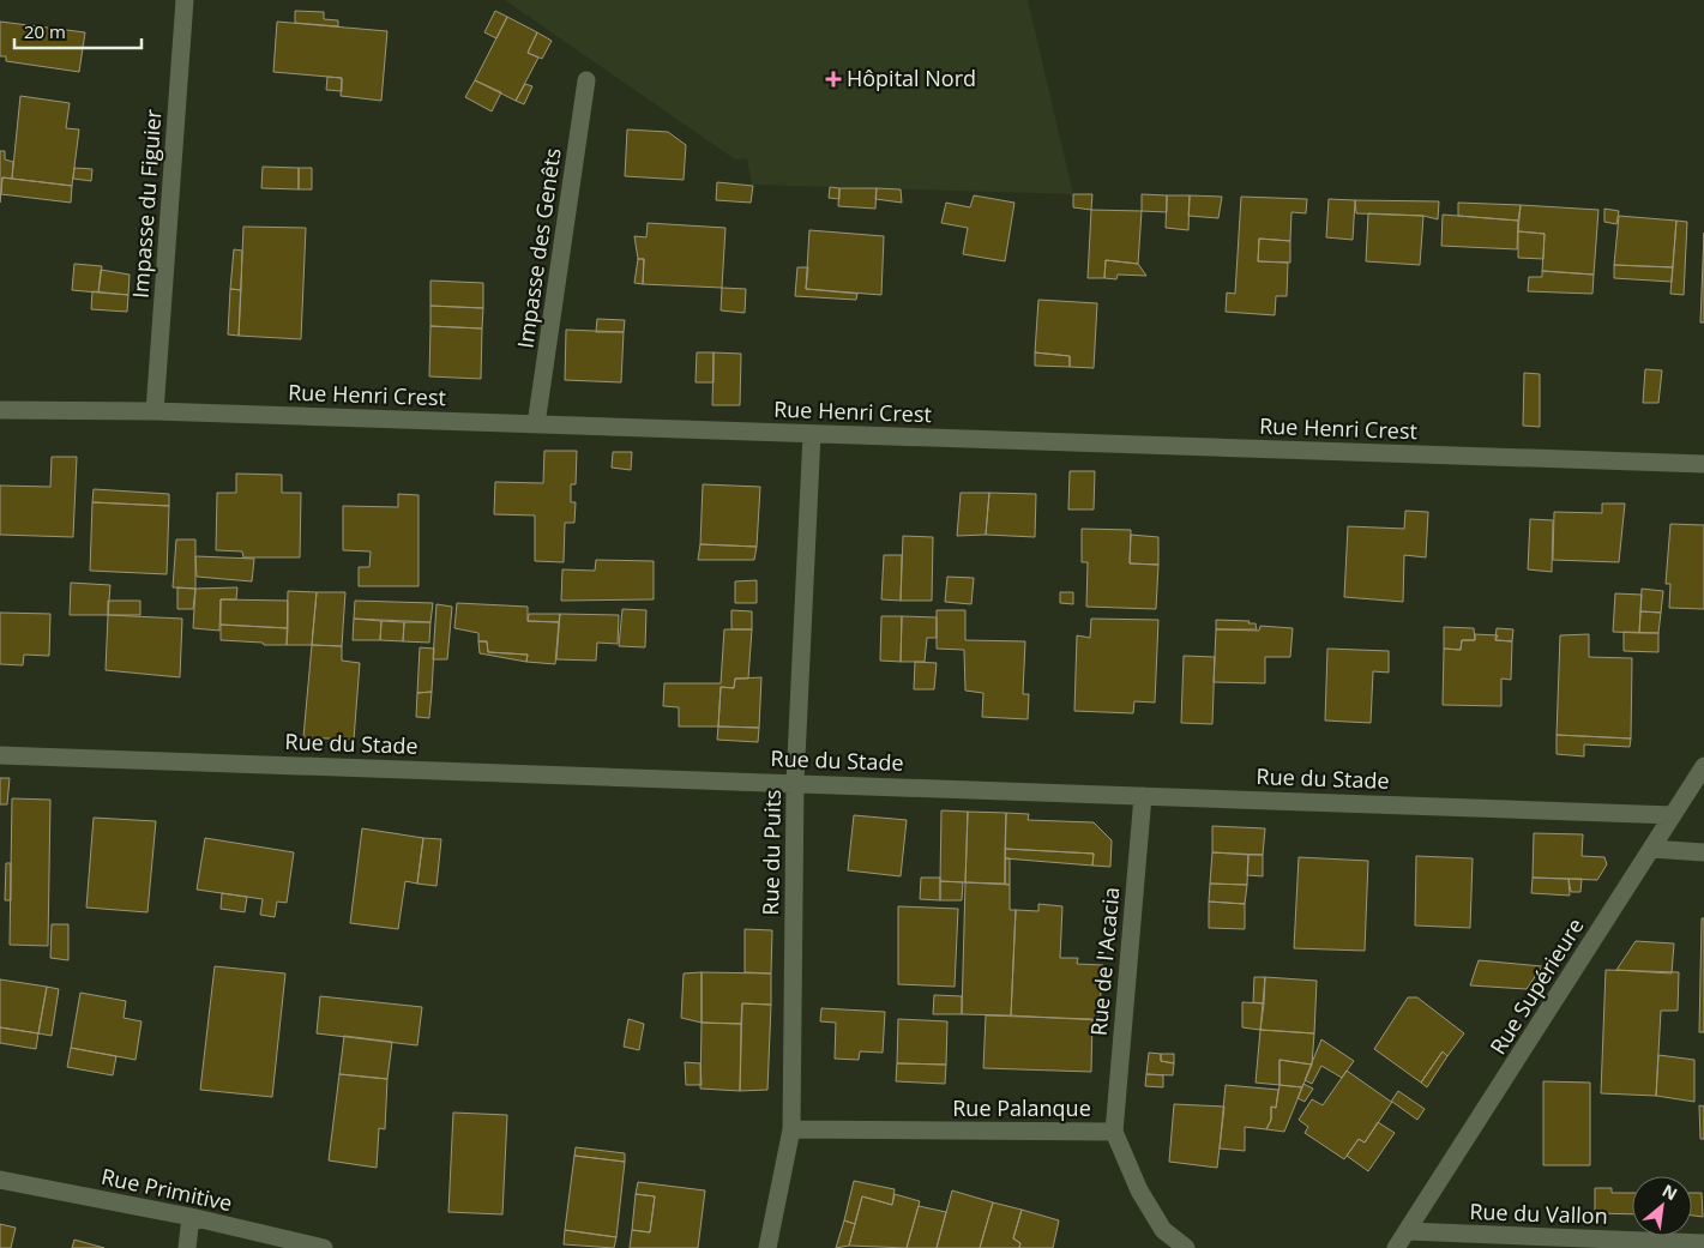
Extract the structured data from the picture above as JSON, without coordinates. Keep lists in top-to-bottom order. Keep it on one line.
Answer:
{"streets":{"street":["Impasse du Figuier","Impasse des Genêts","Rue Henri Crest","Rue du Stade","Rue du Puits","Rue de l'Acacia","Rue Supérieure","Rue Palanque","Rue Primitive","Rue du Vallon"]},"crossings":[["Impasse du Figuier","Rue Henri Crest"],["Impasse des Genêts","Rue Henri Crest"],["Rue Henri Crest","Rue du Puits"],["Rue du Stade","Rue du Puits"],["Rue du Stade","Rue de l'Acacia"],["Rue du Stade","Rue Supérieure"],["Rue du Puits","Rue Palanque"],["Rue de l'Acacia","Rue Palanque"],["Rue Supérieure","Rue du Vallon"]],"places":{"health":["Hôpital Nord"]},"scale_bar":"20 m","north":"top right"}
